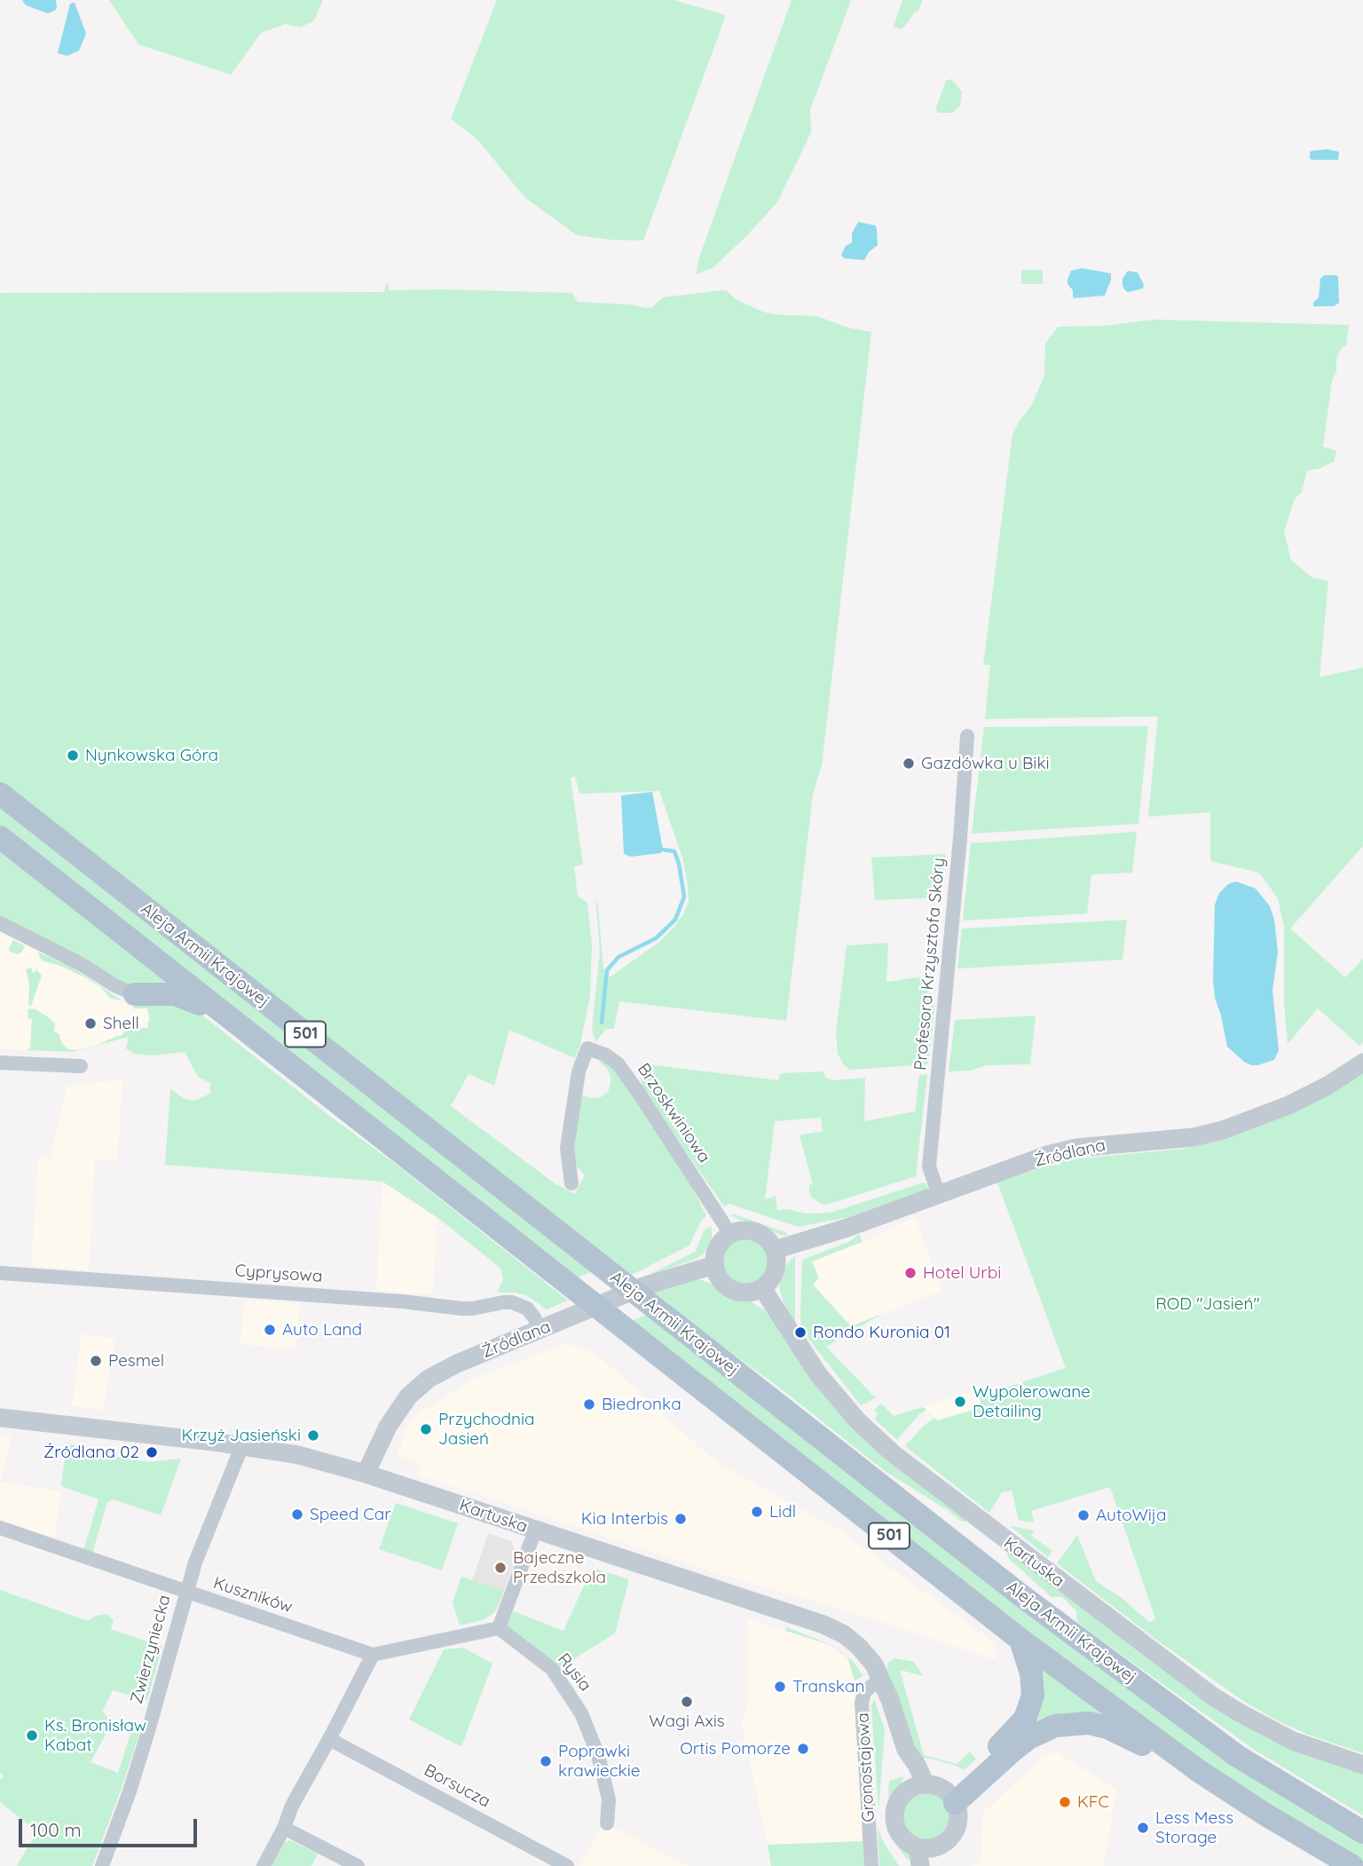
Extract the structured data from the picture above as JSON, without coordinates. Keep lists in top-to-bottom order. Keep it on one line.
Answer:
{"streets":{"main road":["Aleja Armii Krajowej","501"],"street":["Profesora Krzysztofa Skóry","Brzoskwiniowa","Źródlana","Cyprysowa","Kartuska","Kuszników","Zwierzyniecka","Rysia","Gronostajowa","Borsucza"]},"crossings":[["Profesora Krzysztofa Skóry","Źródlana"],["Brzoskwiniowa","Źródlana"],["Brzoskwiniowa","Kartuska"],["Źródlana","Cyprysowa"],["Źródlana","Kartuska"],["Kartuska","Zwierzyniecka"],["Kartuska","Gronostajowa"],["Kuszników","Zwierzyniecka"]],"parks":["ROD \"Jasień\""],"places":["Nynkowska Góra","Gazdówka u Biki","Shell","Hotel Urbi","Auto Land","Rondo Kuronia 01","Pesmel","Wypolerowane Detailing","Biedronka","Przychodnia Jasień","Krzyż Jasieński","Źródlana 02","Lidl","Speed Car","AutoWija","Kia Interbis","Bajeczne Przedszkola","Transkan","Wagi Axis","Ks. Bronisław Kabat","Ortis Pomorze","Poprawki krawieckie","KFC","Less Mess Storage"],"scale_bar":"100 m"}
